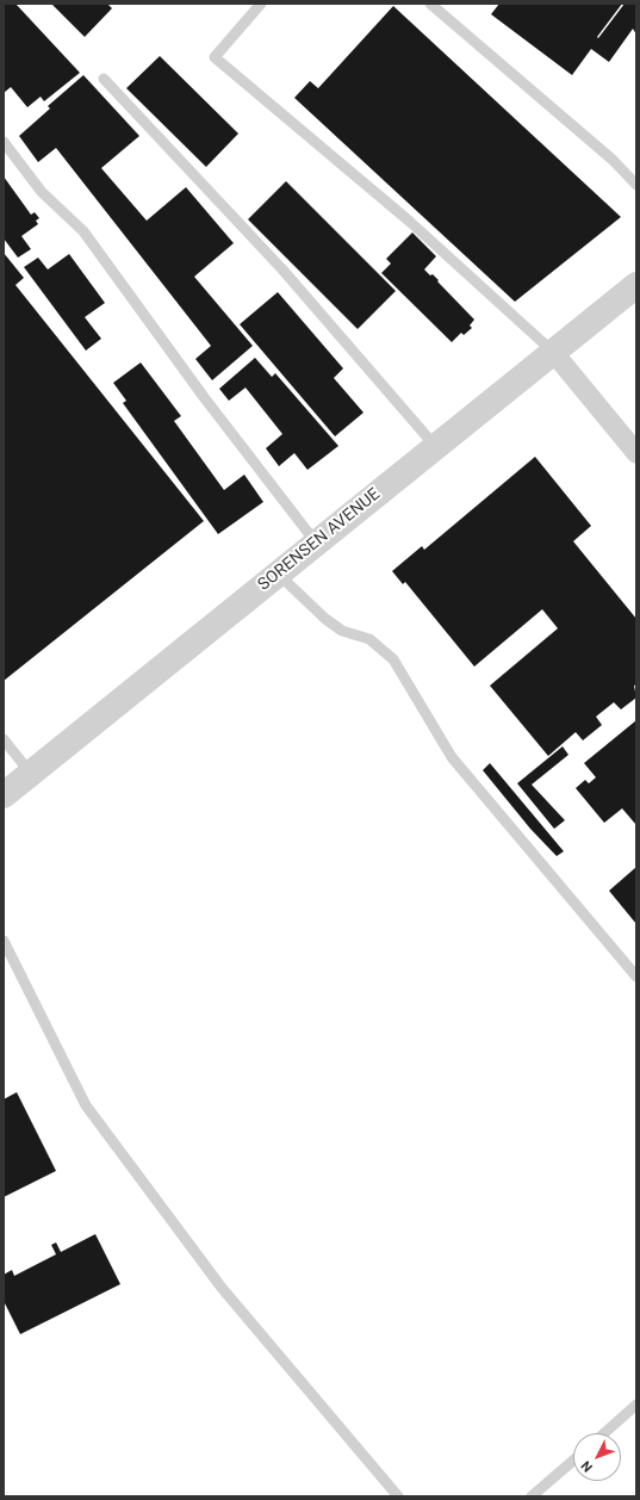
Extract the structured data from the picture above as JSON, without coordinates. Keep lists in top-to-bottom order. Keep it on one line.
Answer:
{"streets":{"street":["SORENSEN AVENUE"]},"north":"bottom left"}
